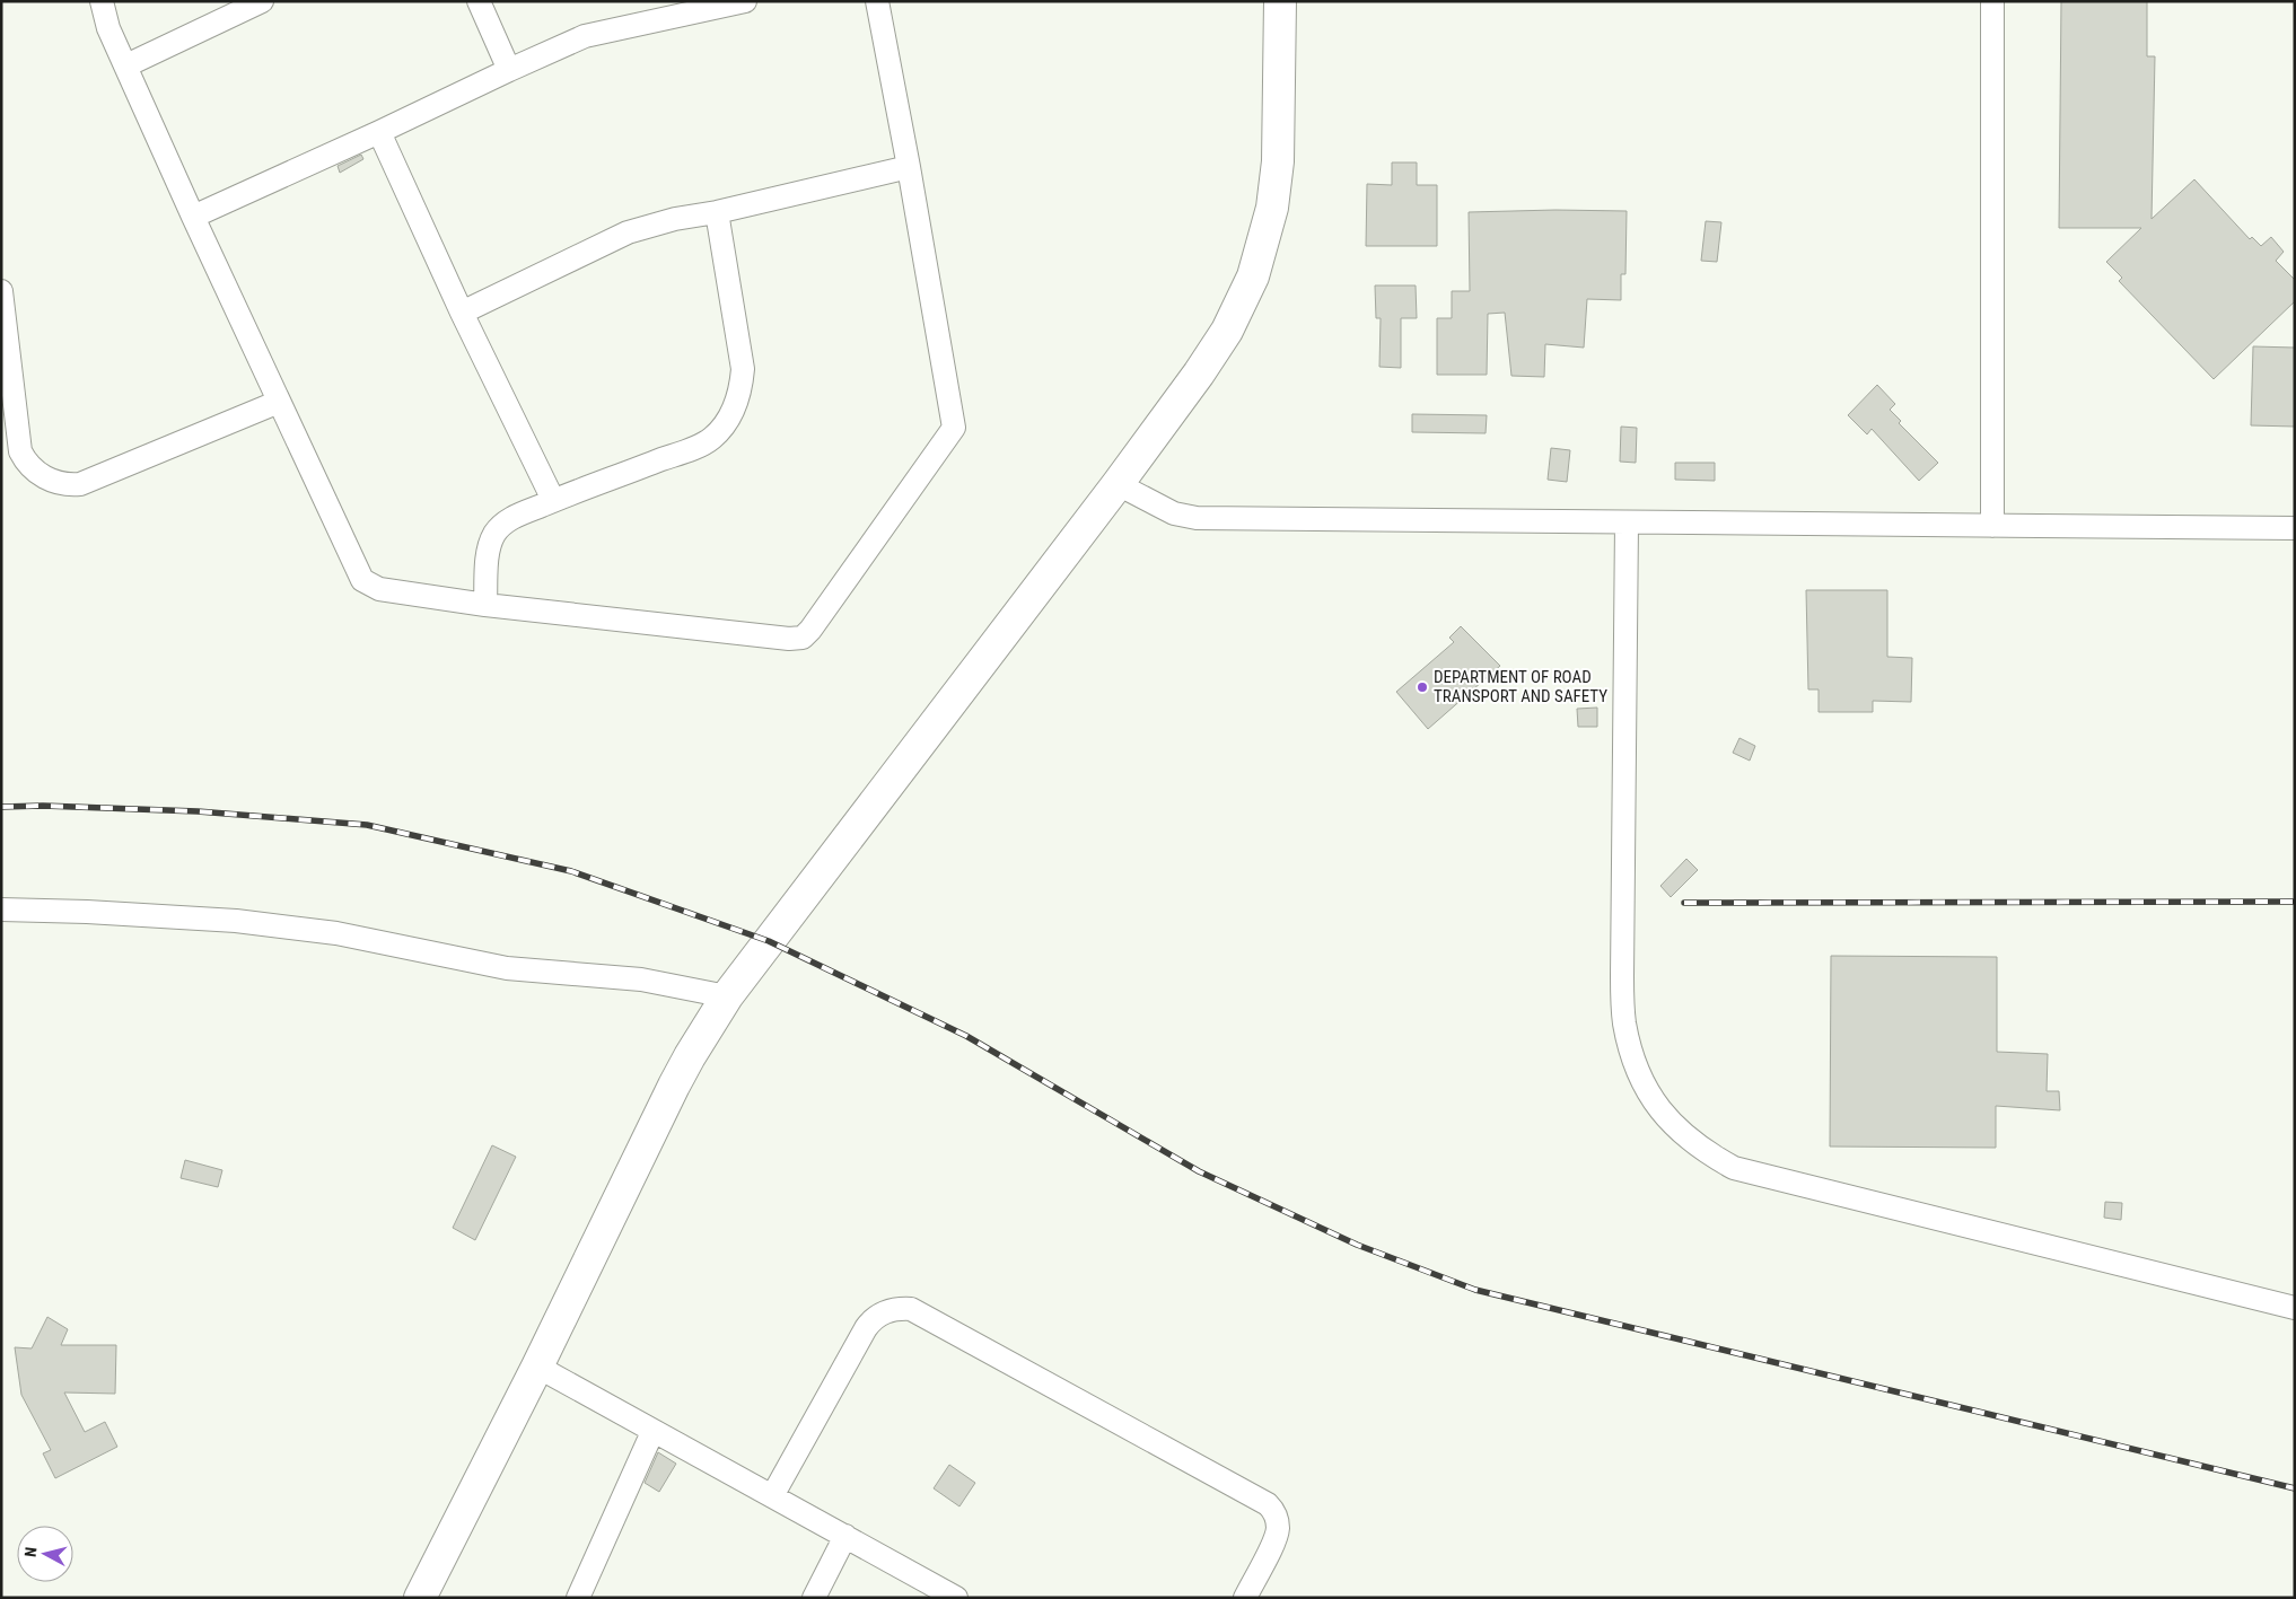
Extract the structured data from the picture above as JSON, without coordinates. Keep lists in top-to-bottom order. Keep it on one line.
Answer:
{"places":["DEPARTMENT OF ROAD TRANSPORT AND SAFETY"],"north":"left"}
